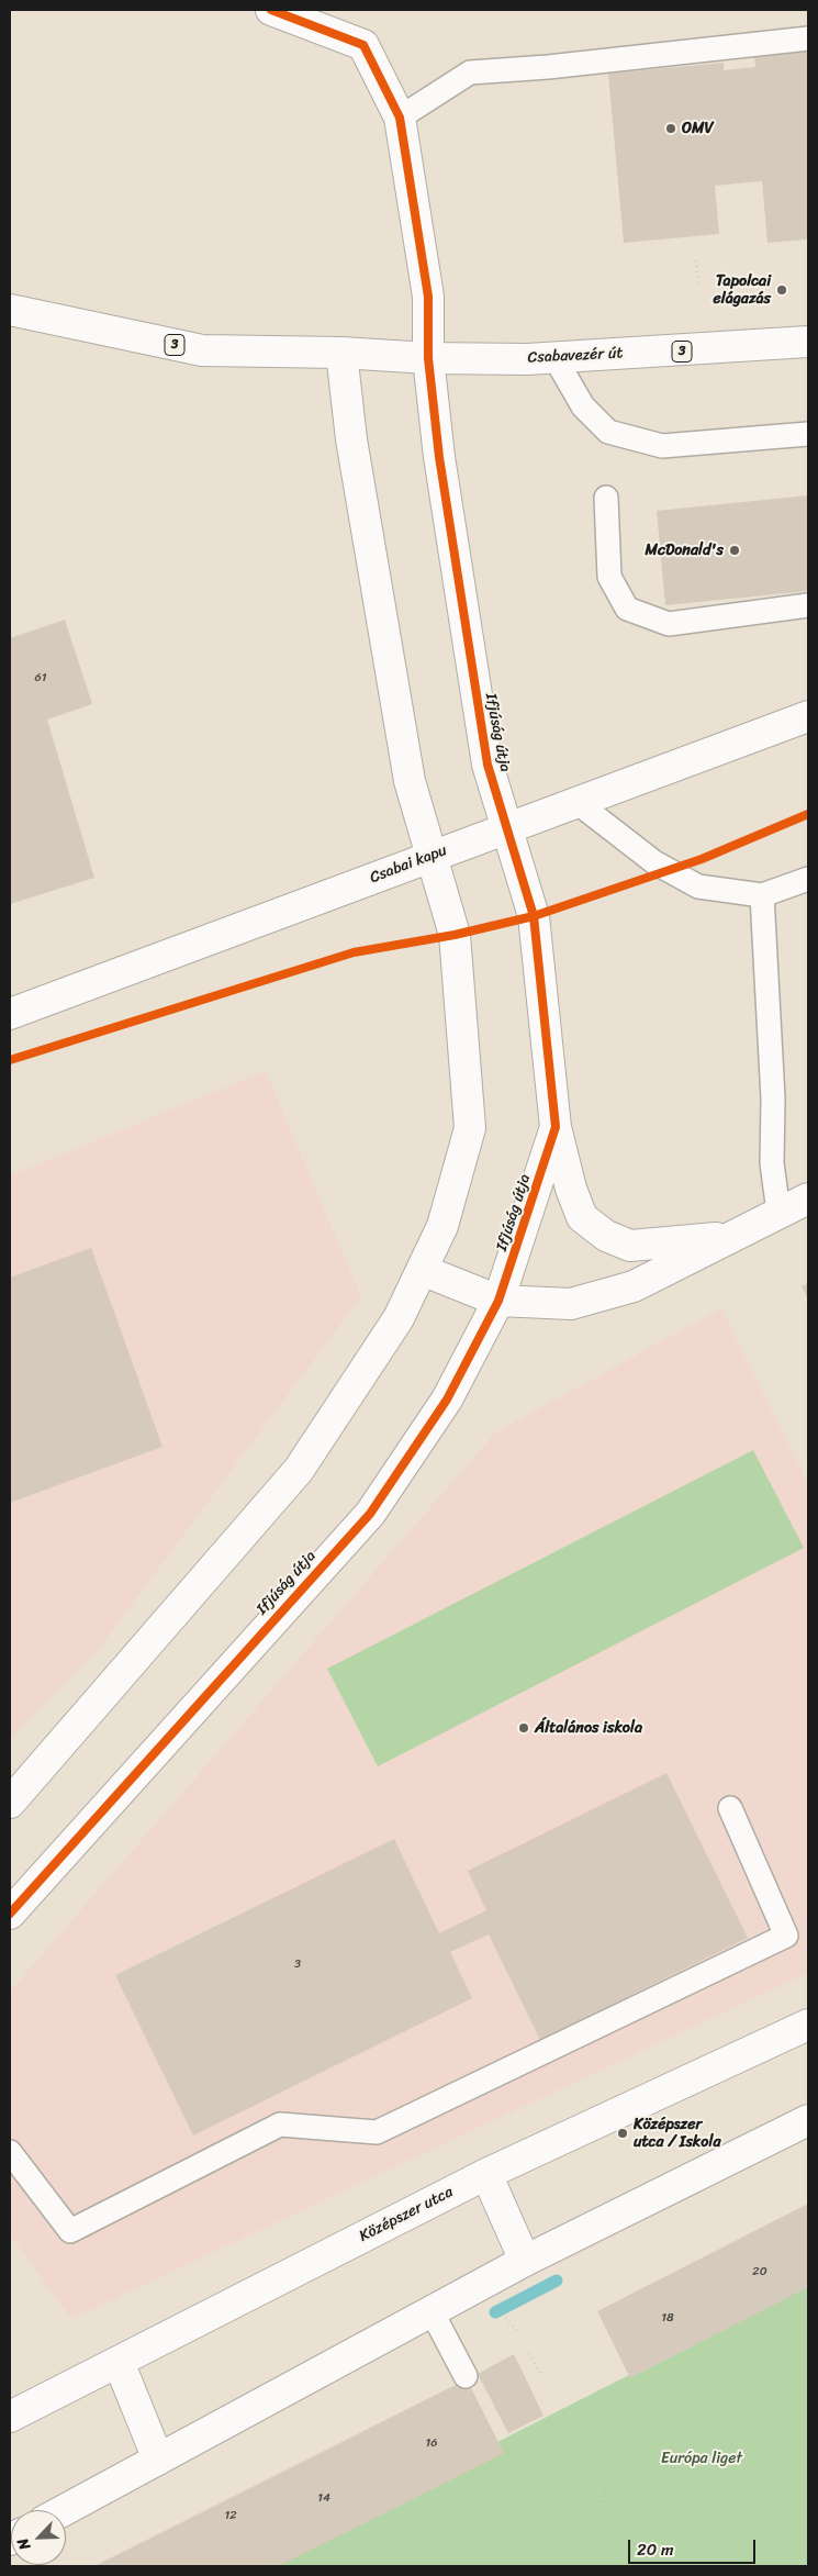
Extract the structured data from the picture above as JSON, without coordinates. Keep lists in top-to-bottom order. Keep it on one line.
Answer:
{"streets":{"street":["3","Csabavezér út","Ifjúság útja","Csabai kapu","Középszer utca"]},"crossings":[["3","Csabavezér út"],["Csabavezér út","Ifjúság útja"],["Ifjúság útja","Csabai kapu"]],"parks":["Európa liget"],"places":["OMV","Tapolcai elágazás","McDonald's","Általános iskola","Középszer utca / Iskola"],"house_numbers":["61","3","20","18","16","14","12"],"scale_bar":"20 m","north":"bottom left"}
